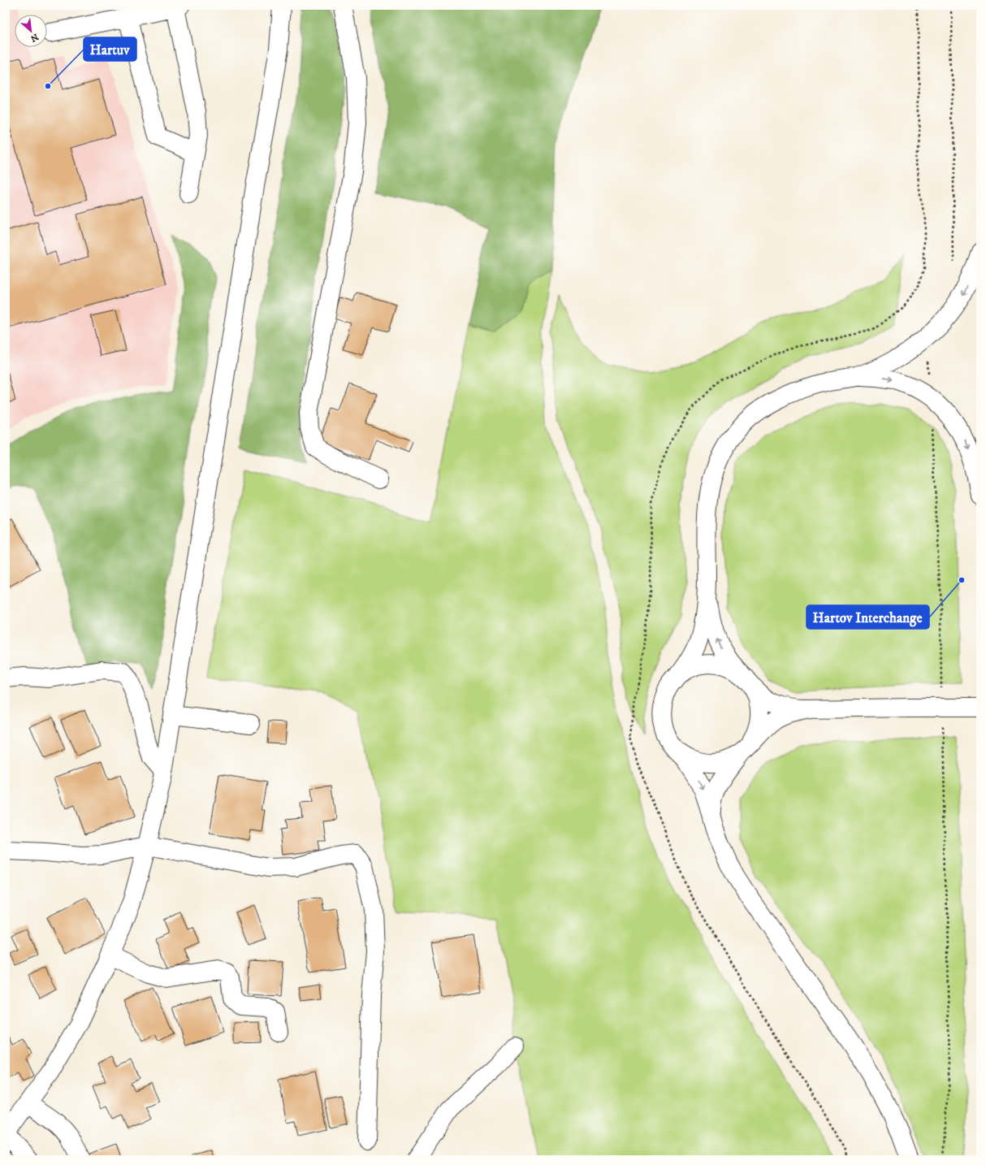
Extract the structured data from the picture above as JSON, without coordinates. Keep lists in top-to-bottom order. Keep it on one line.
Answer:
{"places":["Hartuv","Hartov Interchange"],"north":"bottom right"}
